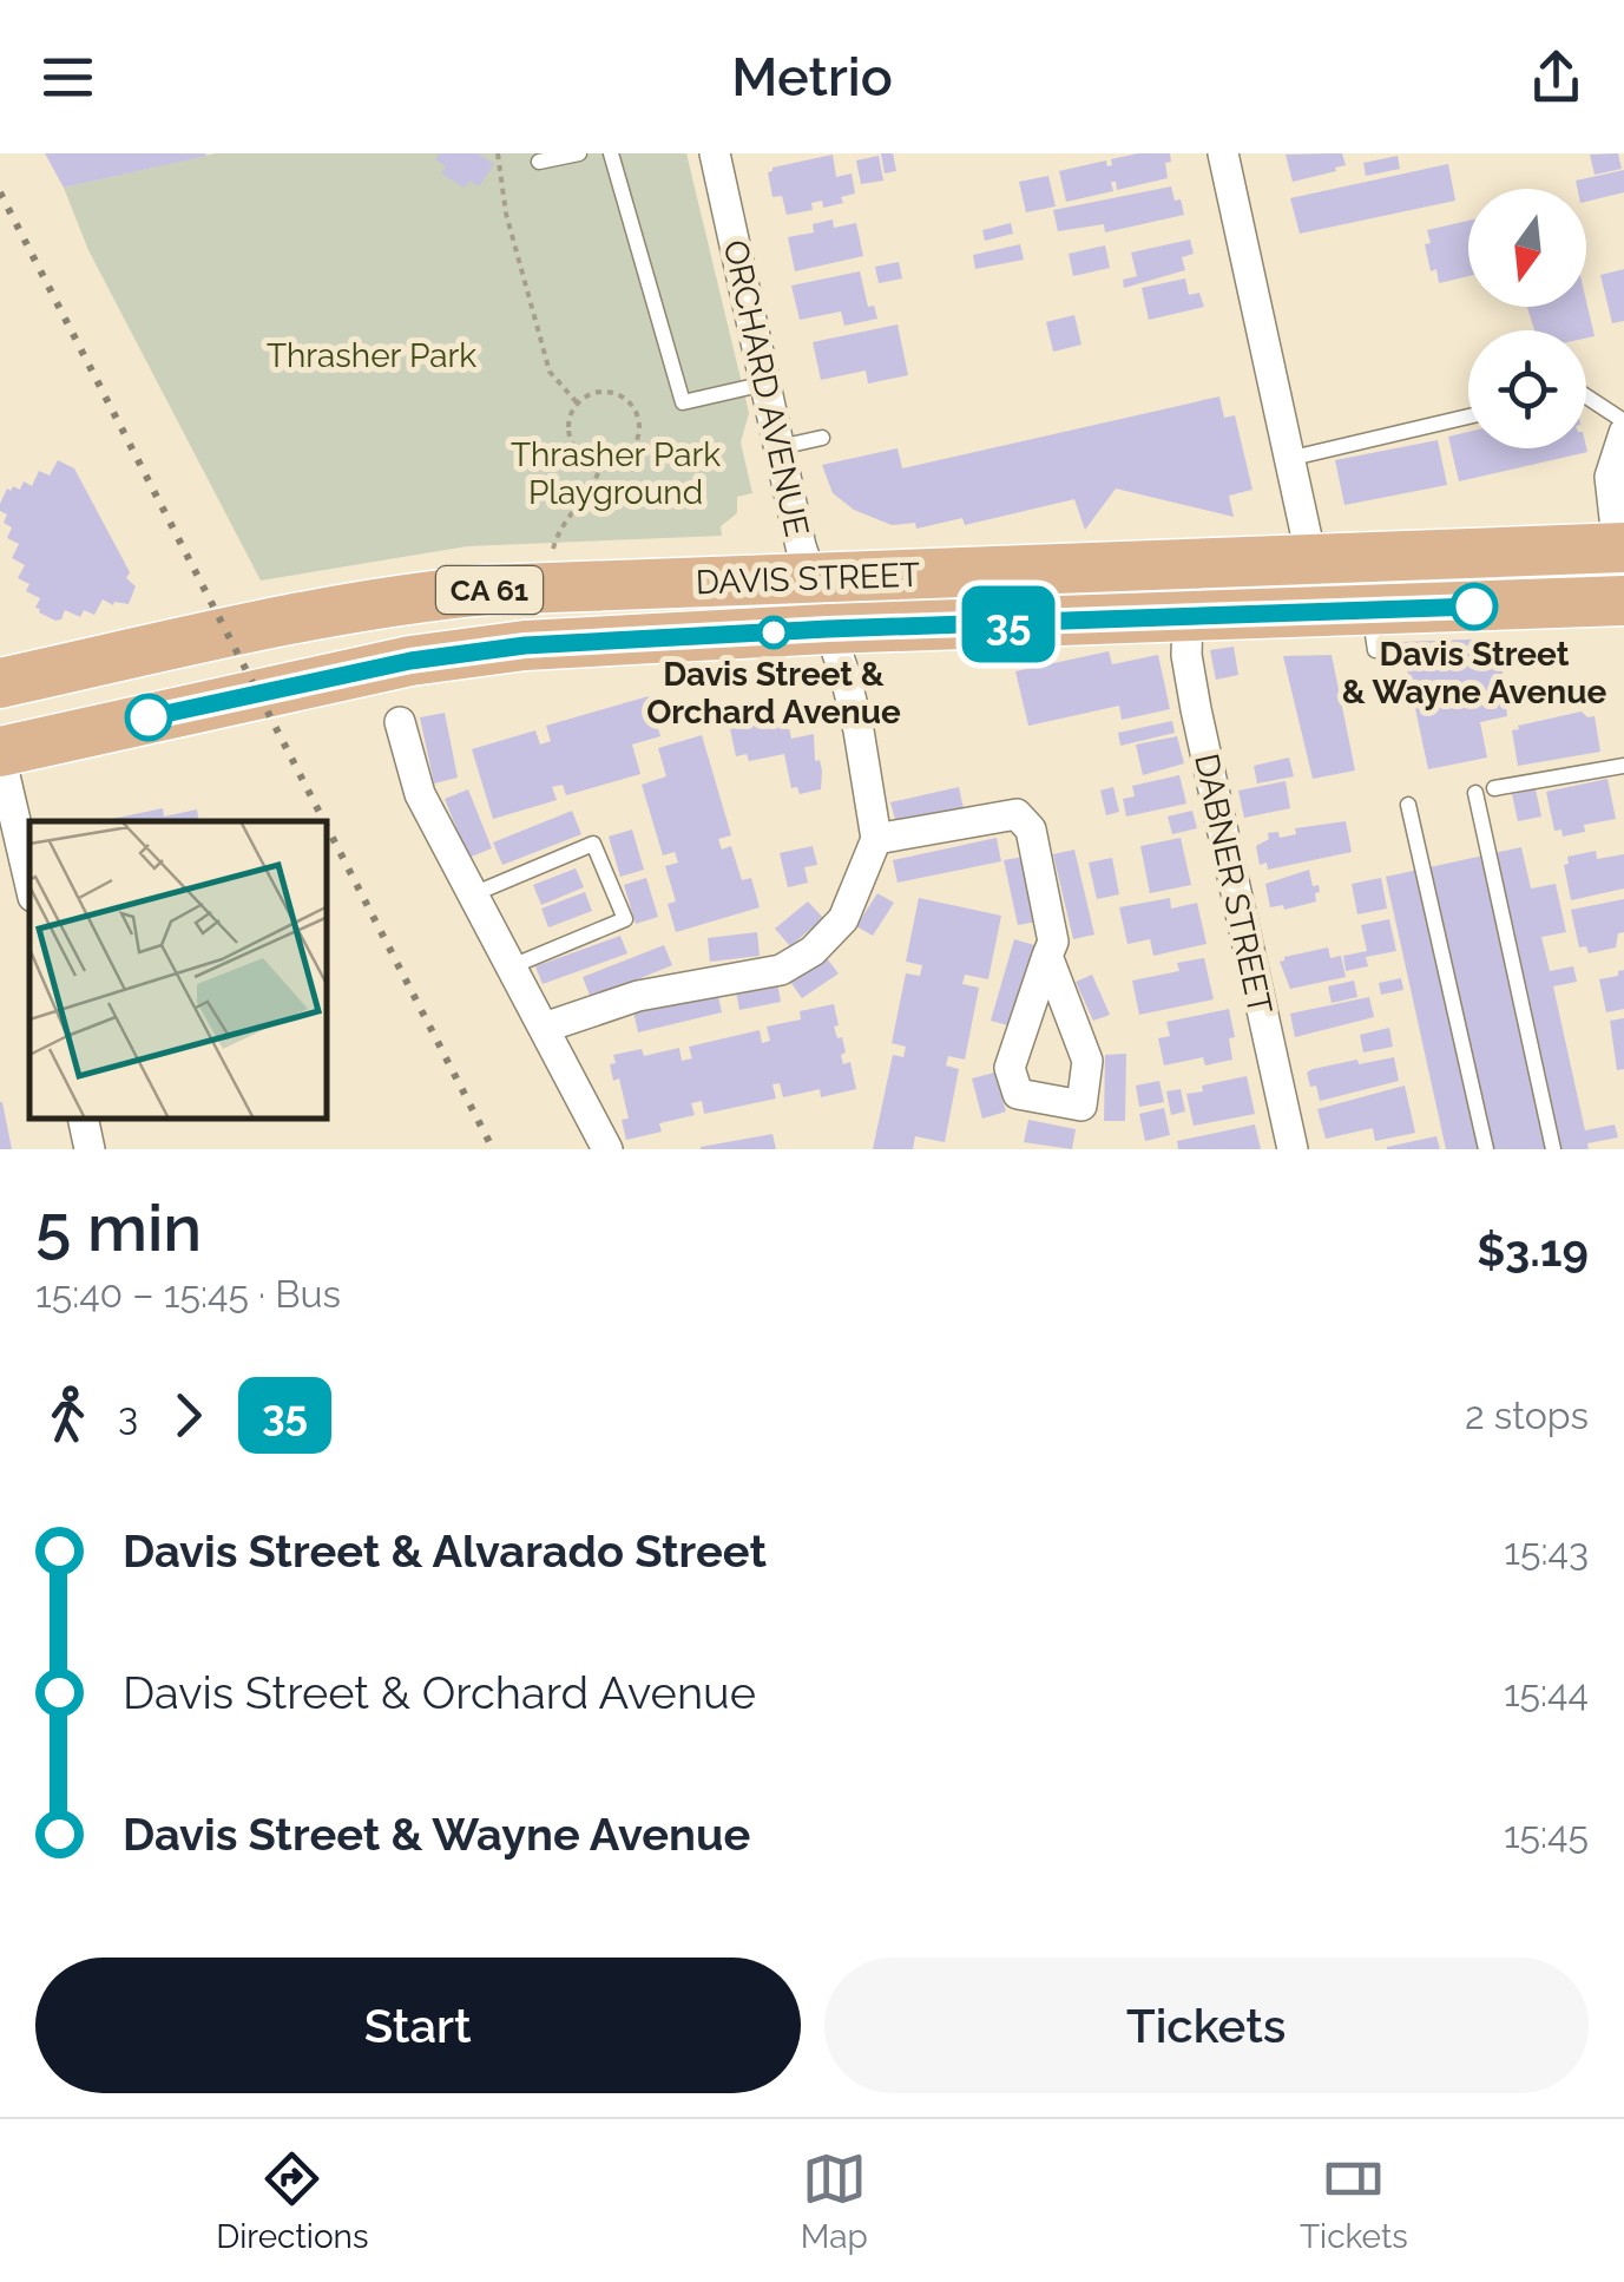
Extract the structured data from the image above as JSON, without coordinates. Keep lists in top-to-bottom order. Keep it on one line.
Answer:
{"streets":{"main road":["DAVIS STREET","CA 61"],"street":["ORCHARD AVENUE","DABNER STREET"]},"crossings":[["ORCHARD AVENUE","DAVIS STREET"],["DAVIS STREET","DABNER STREET"]],"parks":["Thrasher Park","Thrasher Park Playground"],"places":["Davis Street & Wayne Avenue","Davis Street & Orchard Avenue"],"lines":["bus line 35"],"north":"bottom","page":{"header":"Metrio","on_map":"35","heading":["5 min","15:40 – 15:45 · Bus","$3.19"],"legs":["3","35","2 stops"],"list":[{"name":"Davis Street & Alvarado Street","value":"15:43"},{"name":"Davis Street & Orchard Avenue","value":"15:44"},{"name":"Davis Street & Wayne Avenue","value":"15:45"}],"buttons":["Start","Tickets"],"tabs":["Directions","Map","Tickets"]}}
